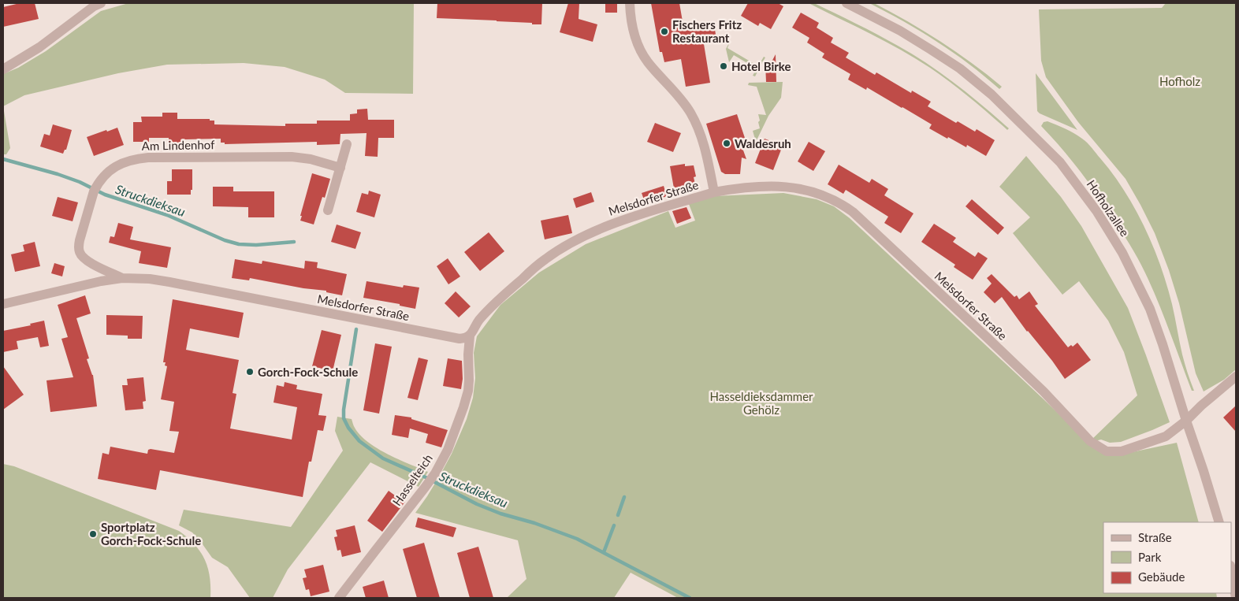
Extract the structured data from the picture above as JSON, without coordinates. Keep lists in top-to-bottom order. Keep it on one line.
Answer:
{"streets":{"street":["Am Lindenhof","Melsdorfer Straße","Hofholzallee","Hasselteich"]},"crossings":[["Am Lindenhof","Melsdorfer Straße"],["Melsdorfer Straße","Hofholzallee"],["Melsdorfer Straße","Hasselteich"]],"water":["Struckdieksau"],"parks":["Hofholz","Hasseldieksdammer Gehölz"],"places":["Fischers Fritz Restaurant","Hotel Birke","Waldesruh","Gorch-Fock-Schule","Sportplatz Gorch-Fock-Schule"],"legend":["Straße","Park","Gebäude"]}
